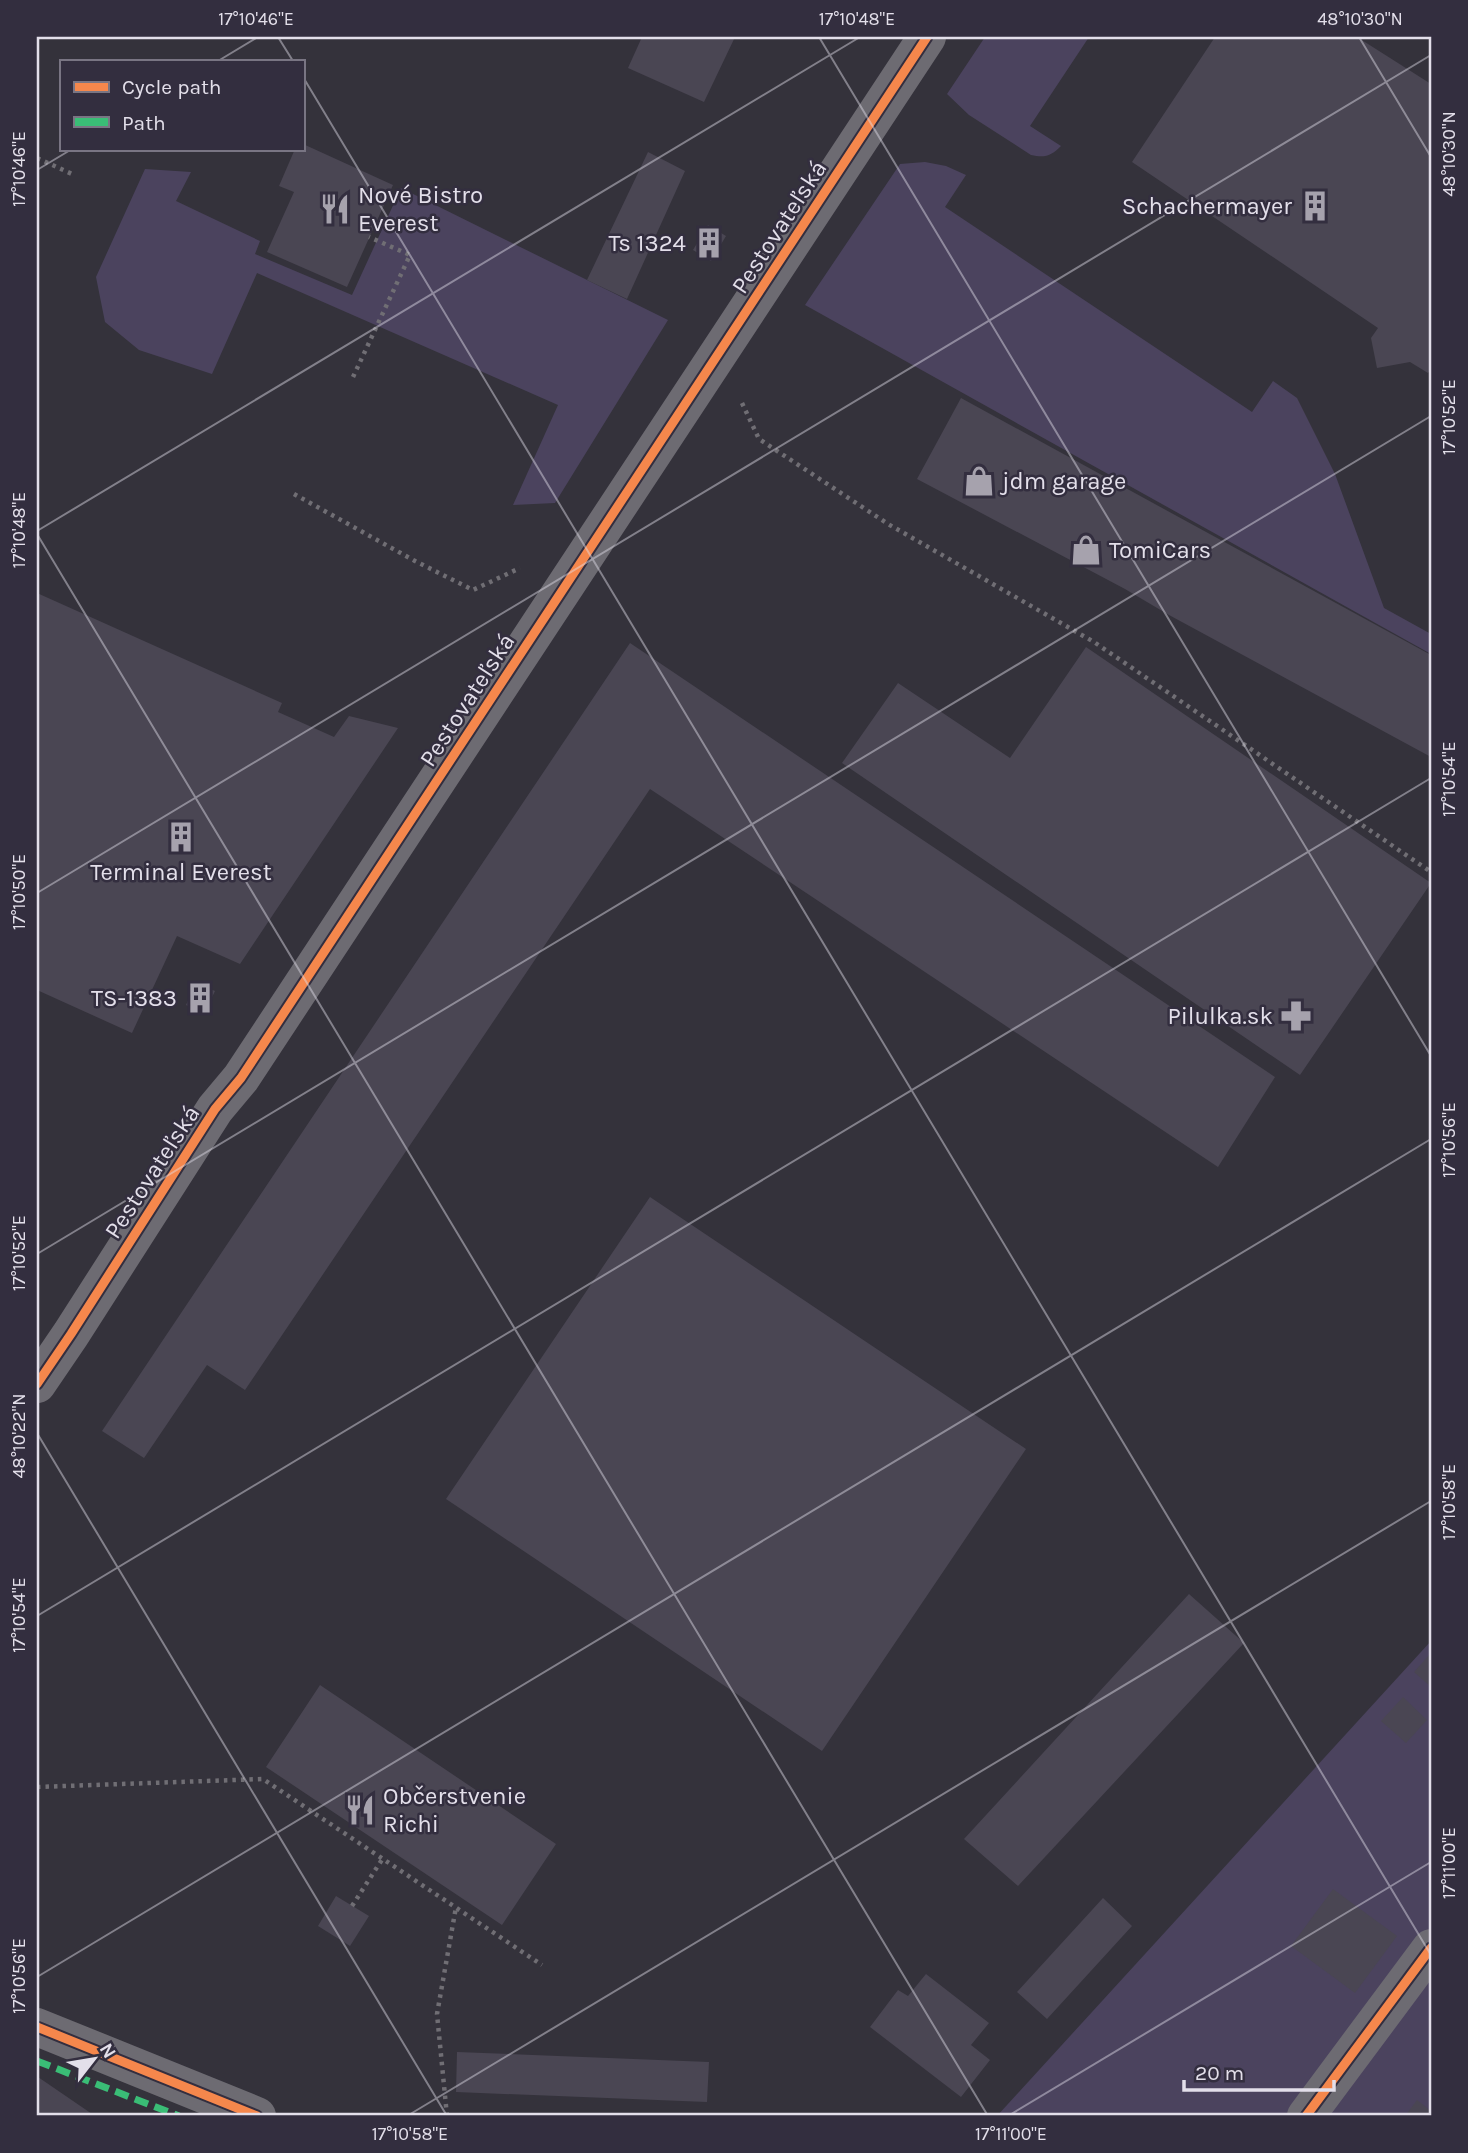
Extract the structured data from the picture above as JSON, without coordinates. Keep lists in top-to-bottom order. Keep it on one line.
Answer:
{"streets":{"street":["Pestovateľská"]},"places":{"building":["Schachermayer","Ts 1324","Terminal Everest","TS-1383"],"restaurant":["Nové Bistro Everest","Občerstvenie Richi"],"shop":["jdm garage","TomiCars"],"pharmacy":["Pilulka.sk"]},"legend":["Cycle path","Path"],"scale_bar":"20 m","north":"top right","coordinates":["17°10'46\"E","17°10'48\"E","48°10'30\"N","17°10'52\"E","17°10'54\"E","17°10'50\"E","17°10'56\"E","48°10'22\"N","17°10'58\"E","17°11'00\"E"]}
